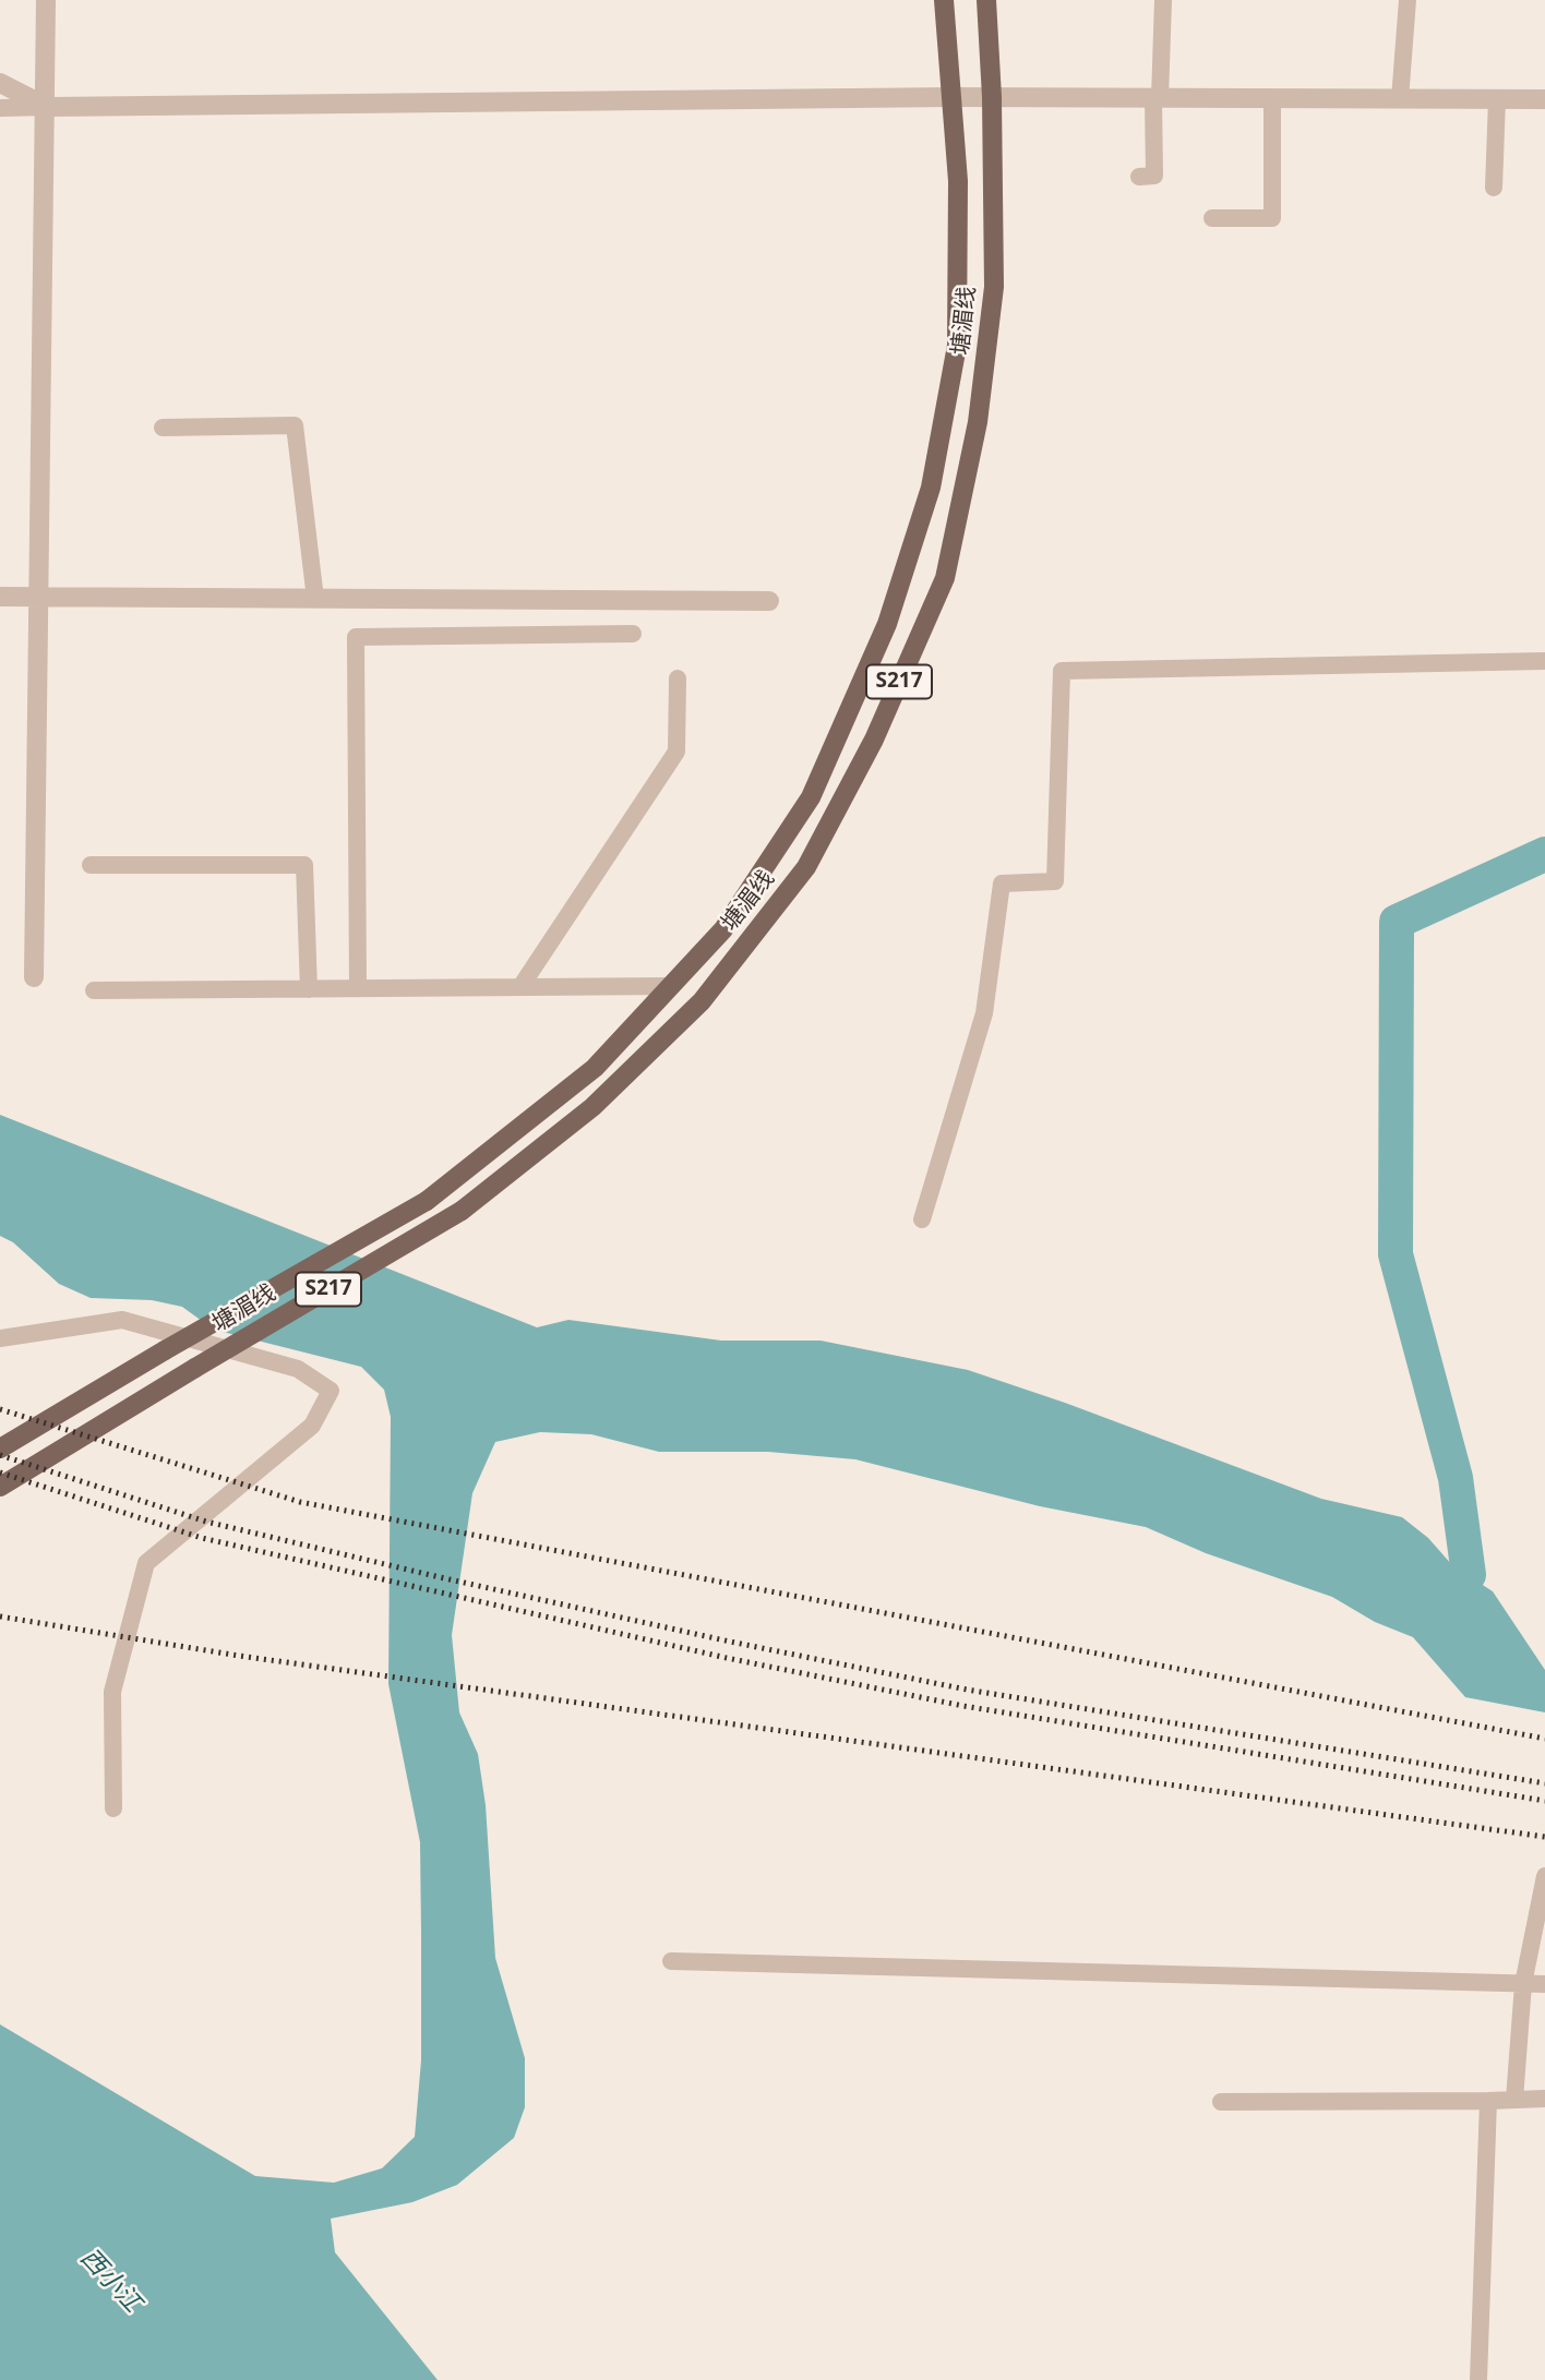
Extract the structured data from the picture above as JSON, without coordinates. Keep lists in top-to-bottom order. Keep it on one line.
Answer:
{"streets":{"main road":["塘湄线","S217"]},"water":["西小江"]}
